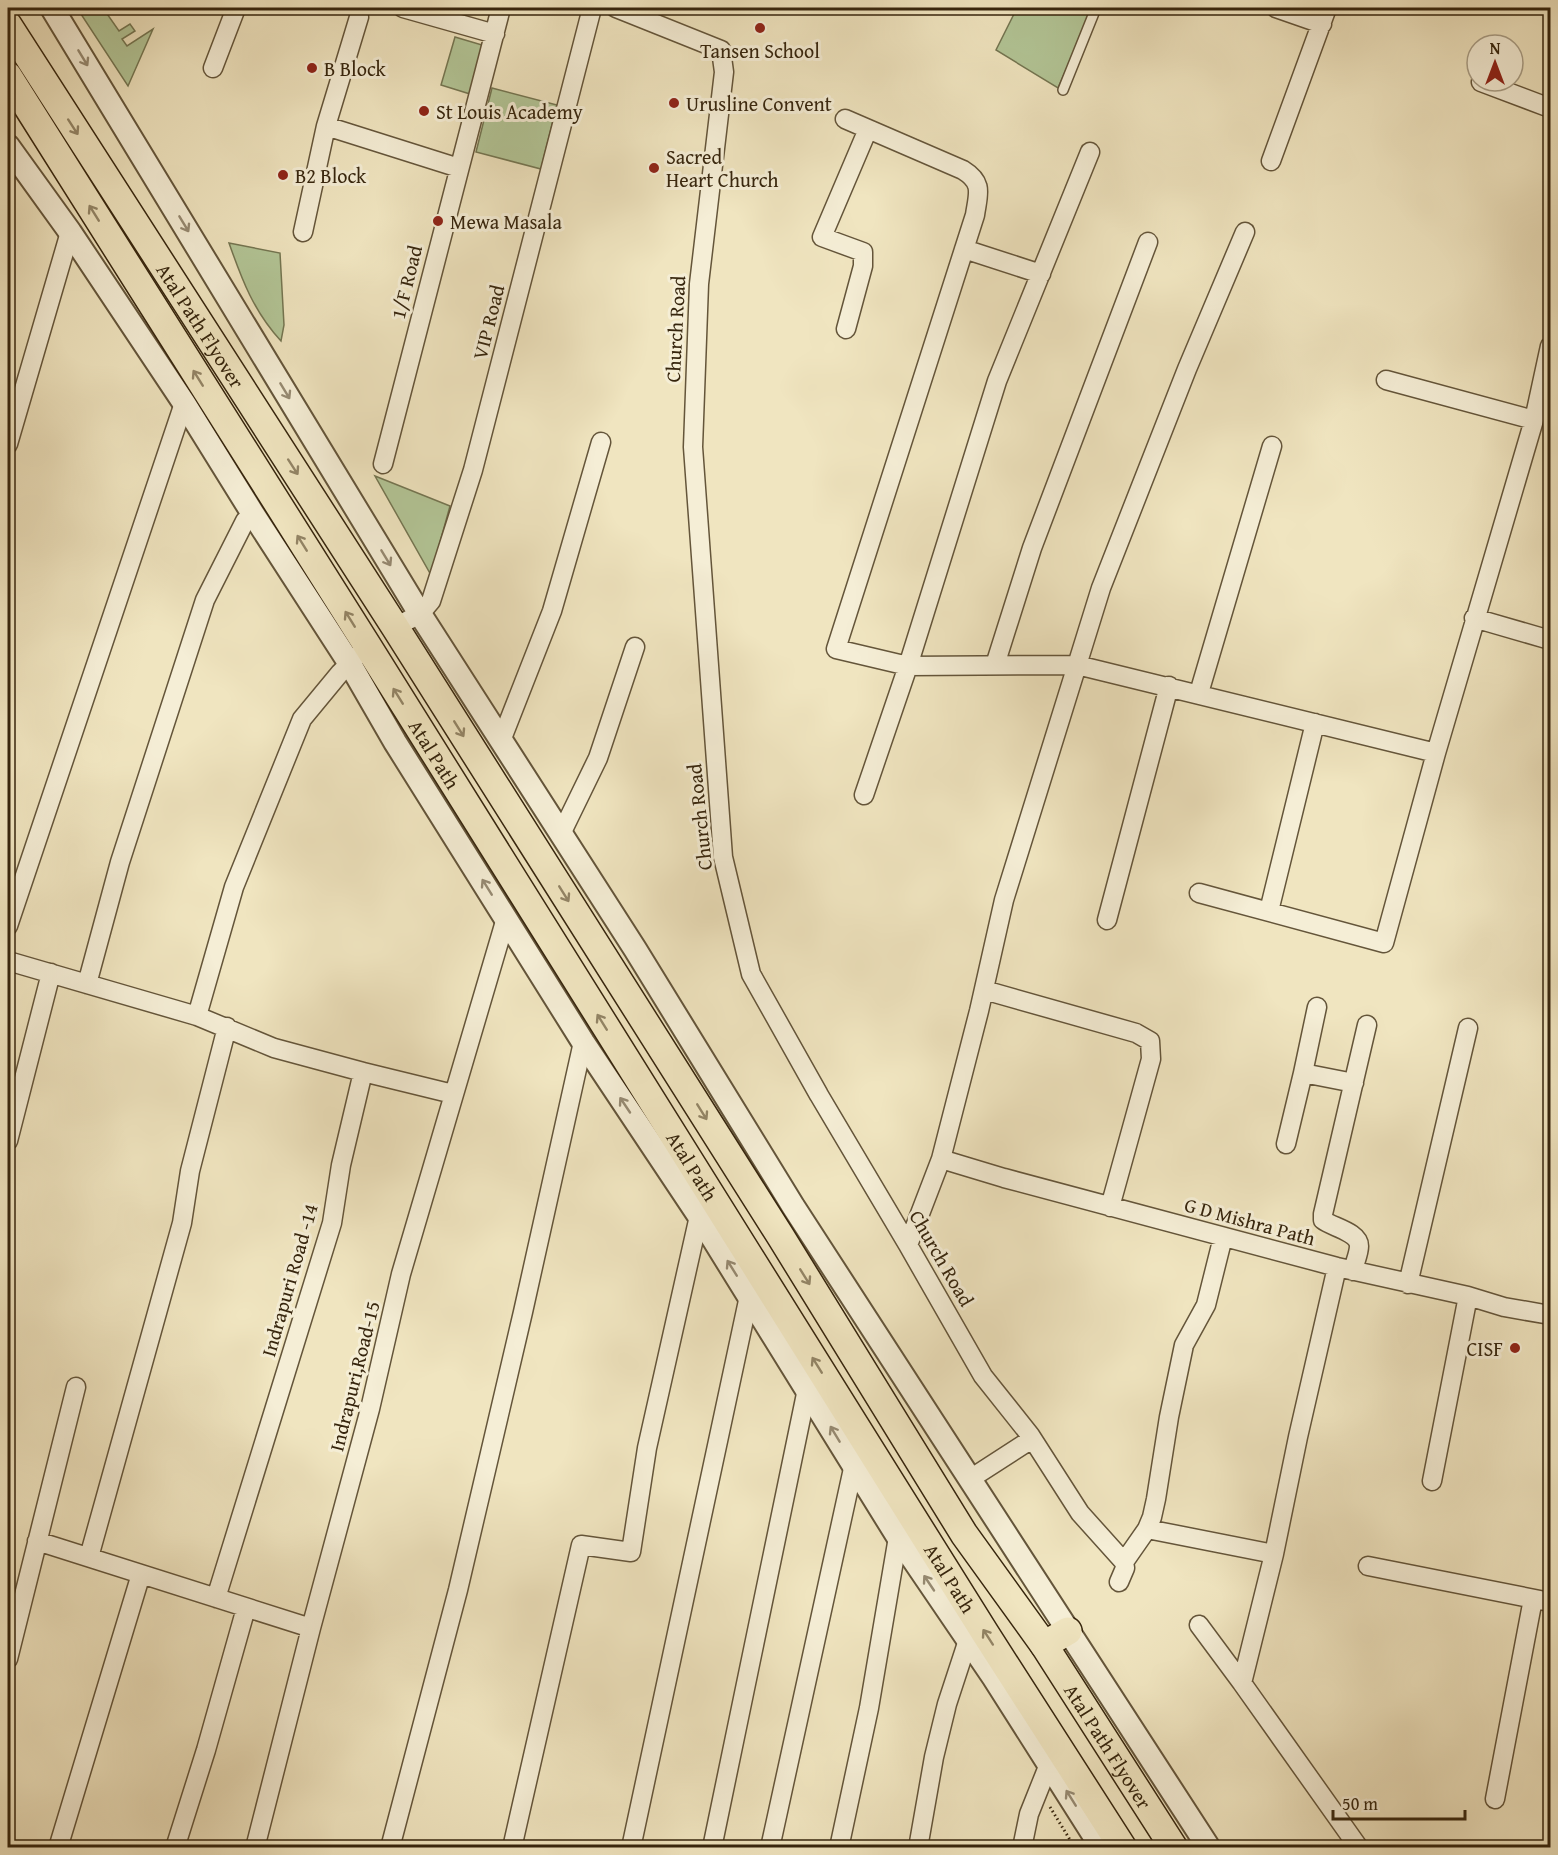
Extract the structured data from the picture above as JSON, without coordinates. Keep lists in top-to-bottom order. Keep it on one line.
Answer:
{"streets":{"main road":["Atal Path Flyover","Atal Path"],"street":["1/F Road","VIP Road","Church Road","G D Mishra Path","Indrapuri Road -14","Indrapuri,Road-15"]},"crossings":[["Atal Path Flyover","Atal Path"]],"places":["Tansen School","B Block","Urusline Convent","St Louis Academy","Sacred Heart Church","B2 Block","Mewa Masala","CISF"],"scale_bar":"50 m","north":"top"}
